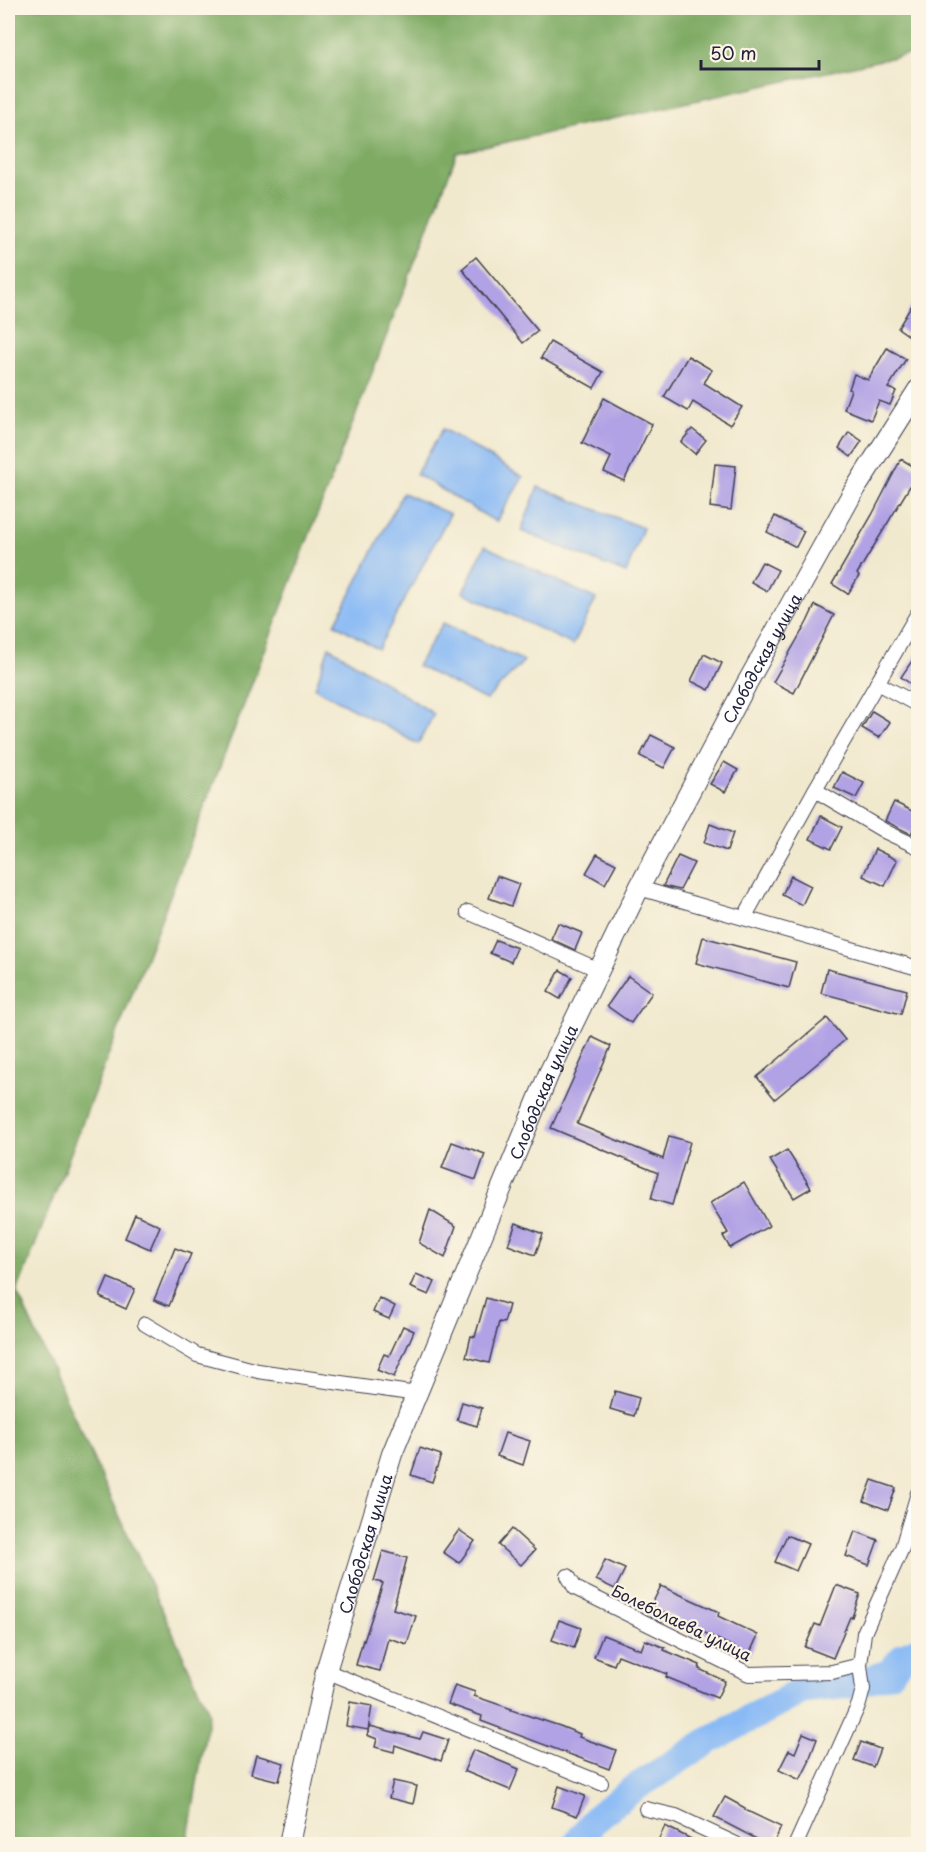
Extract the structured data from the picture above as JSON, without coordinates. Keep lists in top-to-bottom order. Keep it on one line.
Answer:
{"streets":{"street":["Слободская улица","Болеболаева улица"]},"scale_bar":"50 m"}
